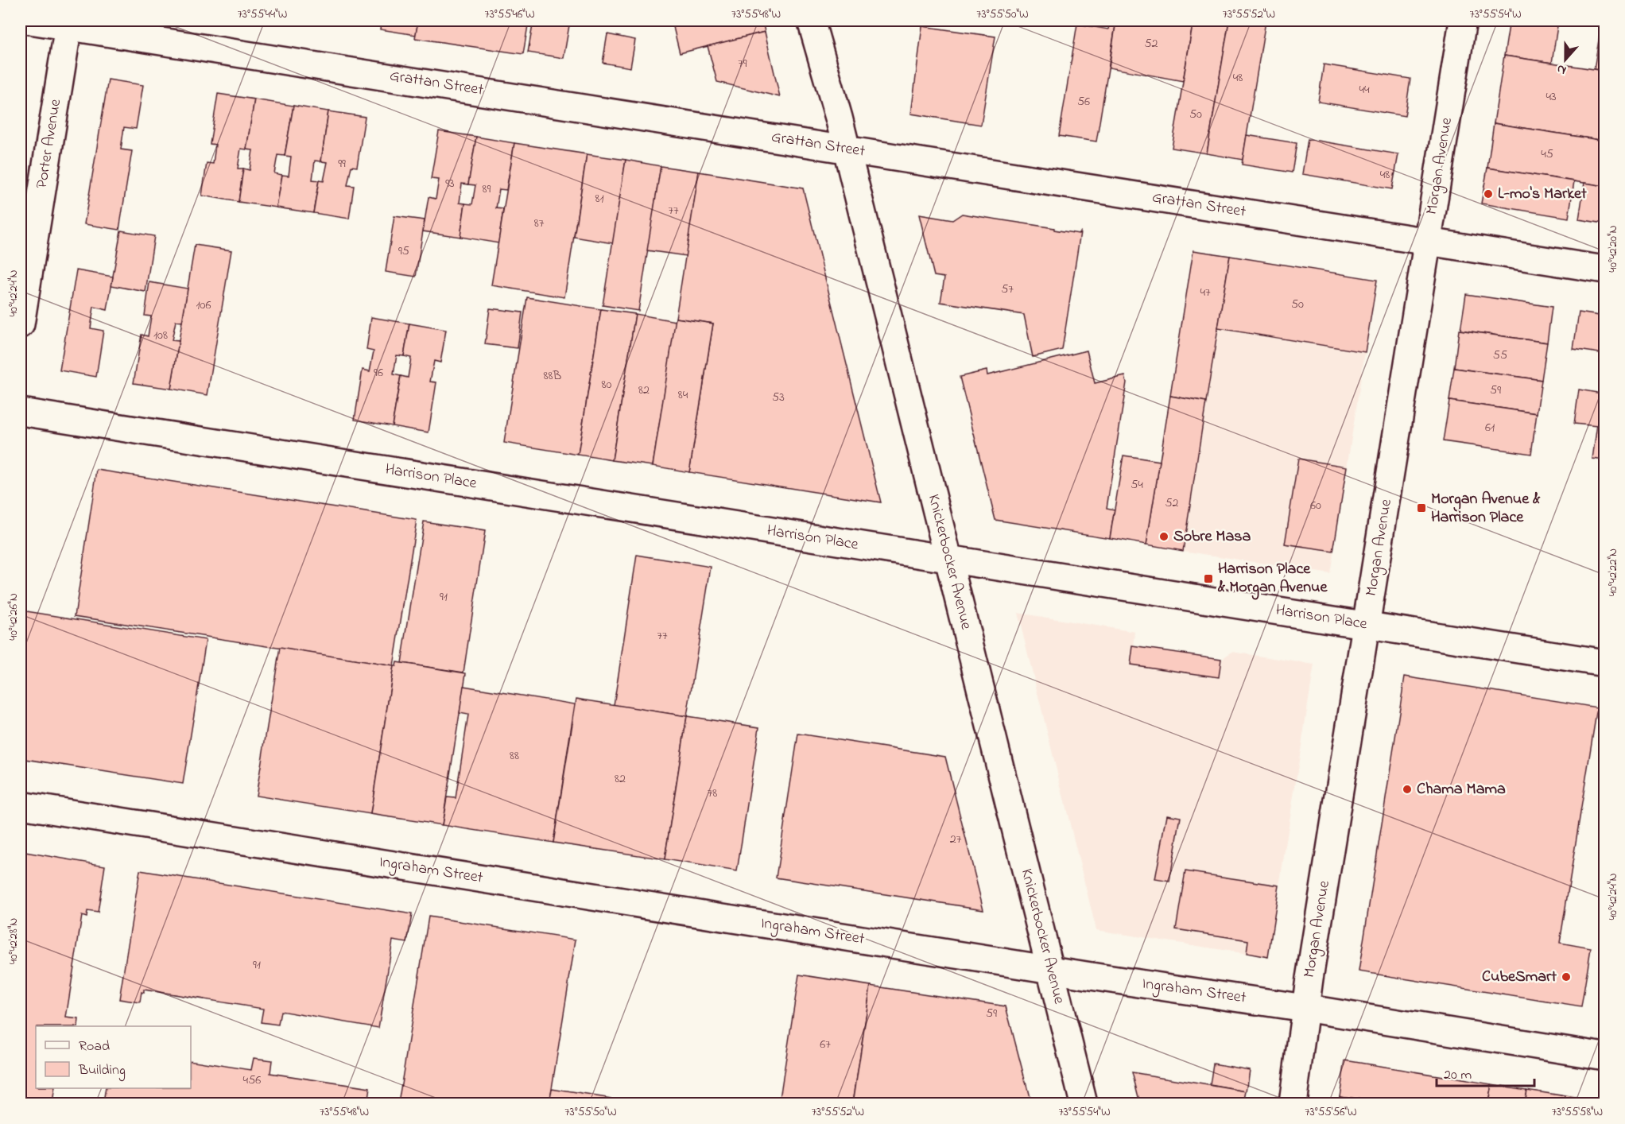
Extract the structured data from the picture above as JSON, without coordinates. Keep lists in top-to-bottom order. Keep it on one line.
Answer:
{"streets":{"street":["Grattan Street","Porter Avenue","Morgan Avenue","Harrison Place","Knickerbocker Avenue","Ingraham Street"]},"crossings":[["Grattan Street","Porter Avenue"],["Grattan Street","Morgan Avenue"],["Grattan Street","Knickerbocker Avenue"],["Morgan Avenue","Harrison Place"],["Morgan Avenue","Ingraham Street"],["Harrison Place","Knickerbocker Avenue"],["Knickerbocker Avenue","Ingraham Street"]],"places":{"other":["L-mo's Market","Sobre Masa","Chama Mama","CubeSmart"],"transit":["Morgan Avenue & Harrison Place","Harrison Place & Morgan Avenue"]},"house_numbers":["52","79","48","44","43","56","50","45","99","48","93","89","81","77","87","95","57","47","50","106","108","55","96","88B","80","82","59","84","53","61","54","52","60","91","77","88","82","78","27","91","59","67","456"],"legend":["Road","Building"],"scale_bar":"20 m","north":"bottom","coordinates":["73°55'44\"W","73°55'46\"W","73°55'48\"W","73°55'50\"W","73°55'52\"W","73°55'54\"W","40°42'20\"N","40°42'24\"N","40°42'22\"N","40°42'26\"N","40°42'28\"N","73°55'56\"W","73°55'58\"W"]}
